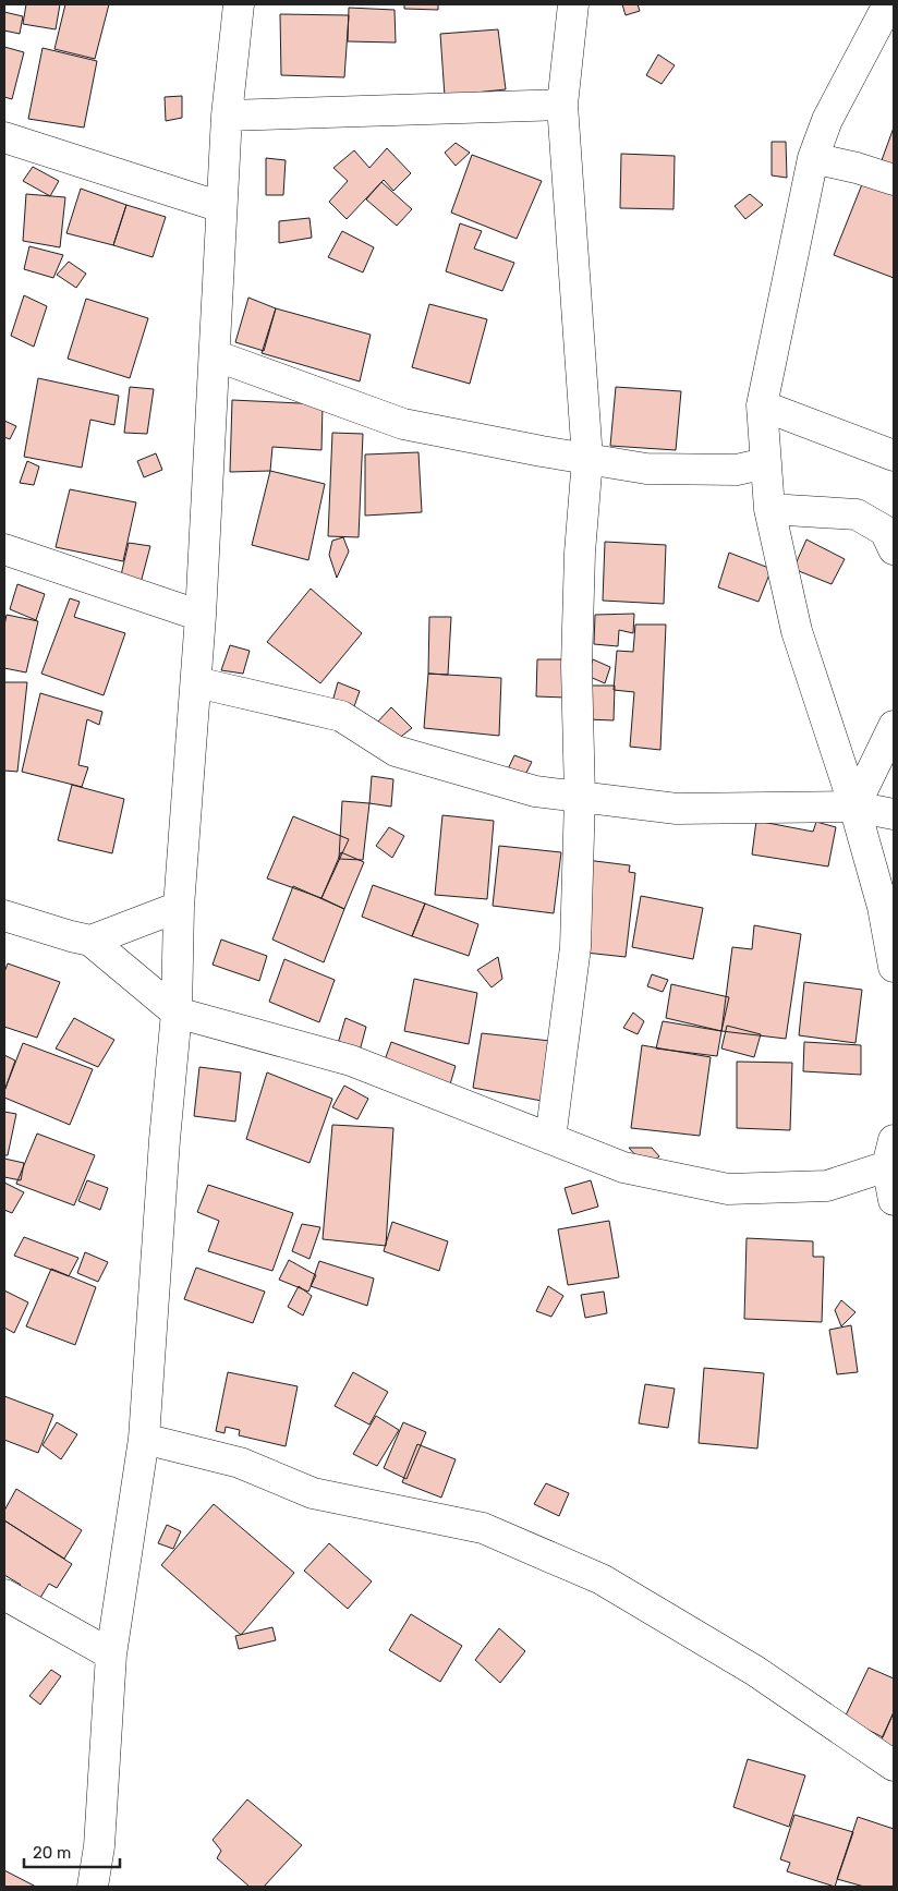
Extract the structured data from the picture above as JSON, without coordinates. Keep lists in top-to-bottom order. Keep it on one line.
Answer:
{"scale_bar":"20 m"}
